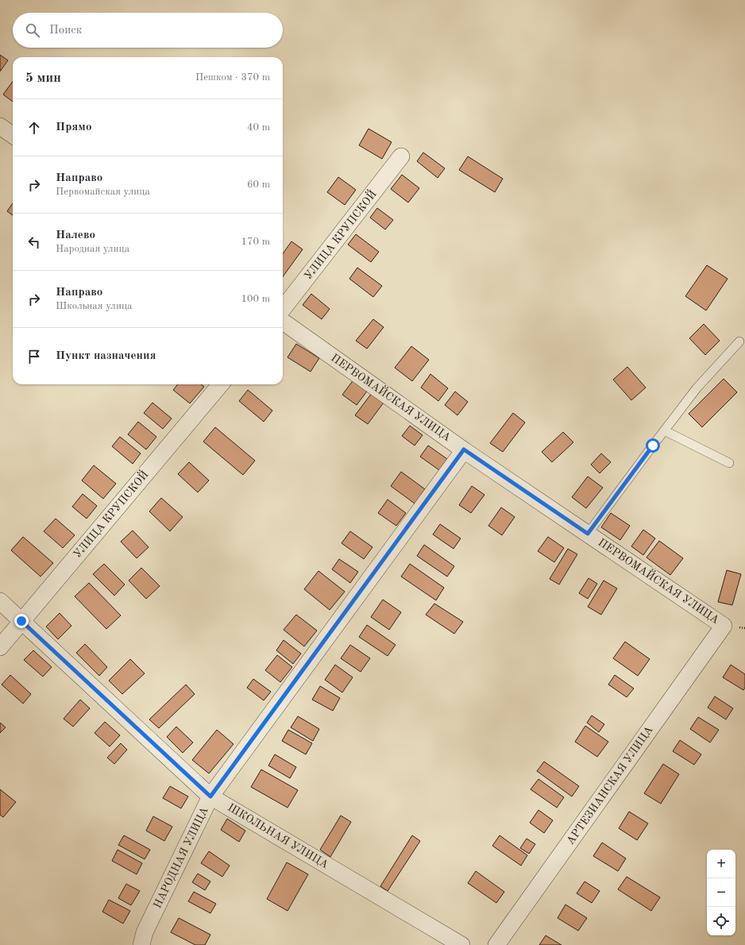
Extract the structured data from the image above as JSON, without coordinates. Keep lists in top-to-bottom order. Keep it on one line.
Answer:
{"streets":{"street":["УЛИЦА КРУПСКОЙ","ПЕРВОМАЙСКАЯ УЛИЦА","АРТЕЗИАНСКАЯ УЛИЦА","ШКОЛЬНАЯ УЛИЦА","НАРОДНАЯ УЛИЦА"]},"crossings":[["УЛИЦА КРУПСКОЙ","ШКОЛЬНАЯ УЛИЦА"],["ПЕРВОМАЙСКАЯ УЛИЦА","АРТЕЗИАНСКАЯ УЛИЦА"],["ПЕРВОМАЙСКАЯ УЛИЦА","НАРОДНАЯ УЛИЦА"],["ШКОЛЬНАЯ УЛИЦА","НАРОДНАЯ УЛИЦА"]],"page":{"search":"Поиск","heading":["5 мин","Пешком · 370 m"],"list":[["Прямо","40 m"],["Направо","Первомайская улица","60 m"],["Налево","Народная улица","170 m"],["Направо","Школьная улица","100 m"],"Пункт назначения"],"map_buttons":["+","−"]}}
